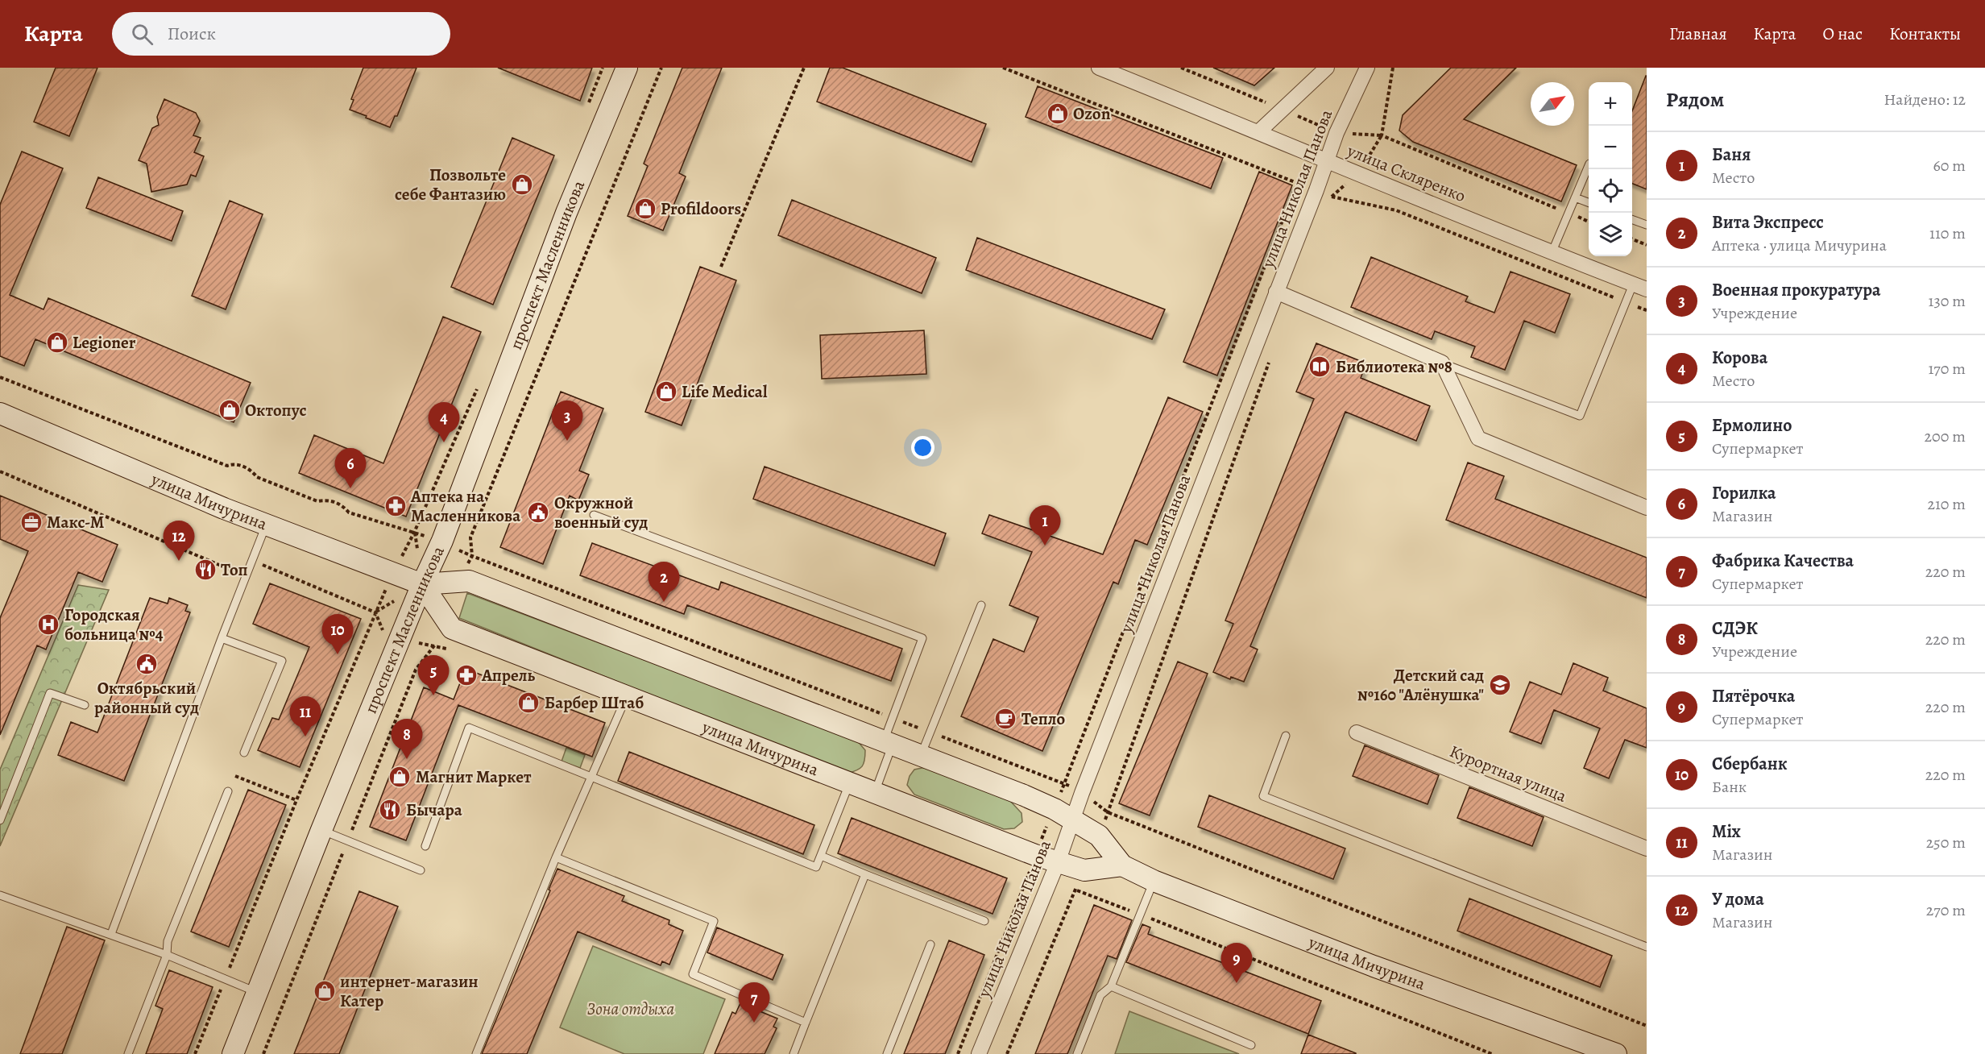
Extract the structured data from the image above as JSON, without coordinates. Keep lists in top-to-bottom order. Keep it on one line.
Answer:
{"streets":{"main road":["проспект Масленникова","улица Мичурина"],"street":["улица Скляренко","улица Николая Панова","Курортная улица"]},"crossings":[["улица Скляренко","улица Николая Панова"],["улица Николая Панова","улица Мичурина"],["проспект Масленникова","улица Мичурина"]],"parks":["Зона отдыха"],"places":{"shop":["Ozon","Позвольте себе Фантазию","Profildoors","Legioner","Life Medical","Октопус","Барбер Штаб","Магнит Маркет","интернет-магазин Катер"],"library":["Библиотека №8"],"pharmacy":["Аптека на Масленникова","Апрель"],"public building":["Окружной военный суд","Октябрьский районный суд"],"office":["Макс-М"],"restaurant":["Топ","Бычара"],"hospital":["Городская больница №4"],"school or university":["Детский сад №160 \"Алёнушка\""],"cafe":["Тепло"]},"north":"top right","page":{"header":"Карта","search":"Поиск","nav":["Главная","Карта","О нас","Контакты"],"heading":["Рядом","Найдено: 12"],"map_buttons":["+","−"],"list":[{"mark":"1","name":"Баня","note":"Место","value":"60 m"},{"mark":"2","name":"Вита Экспресс","note":"Аптека · улица Мичурина","value":"110 m"},{"mark":"3","name":"Военная прокуратура","note":"Учреждение","value":"130 m"},{"mark":"4","name":"Корова","note":"Место","value":"170 m"},{"mark":"5","name":"Ермолино","note":"Супермаркет","value":"200 m"},{"mark":"6","name":"Горилка","note":"Магазин","value":"210 m"},{"mark":"7","name":"Фабрика Качества","note":"Супермаркет","value":"220 m"},{"mark":"8","name":"СДЭК","note":"Учреждение","value":"220 m"},{"mark":"9","name":"Пятёрочка","note":"Супермаркет","value":"220 m"},{"mark":"10","name":"Сбербанк","note":"Банк","value":"220 m"},{"mark":"11","name":"Mix","note":"Магазин","value":"250 m"},{"mark":"12","name":"У дома","note":"Магазин","value":"270 m"}],"pins":["3","4","6","1","12","2","10","5","11","8","9","7"]}}
